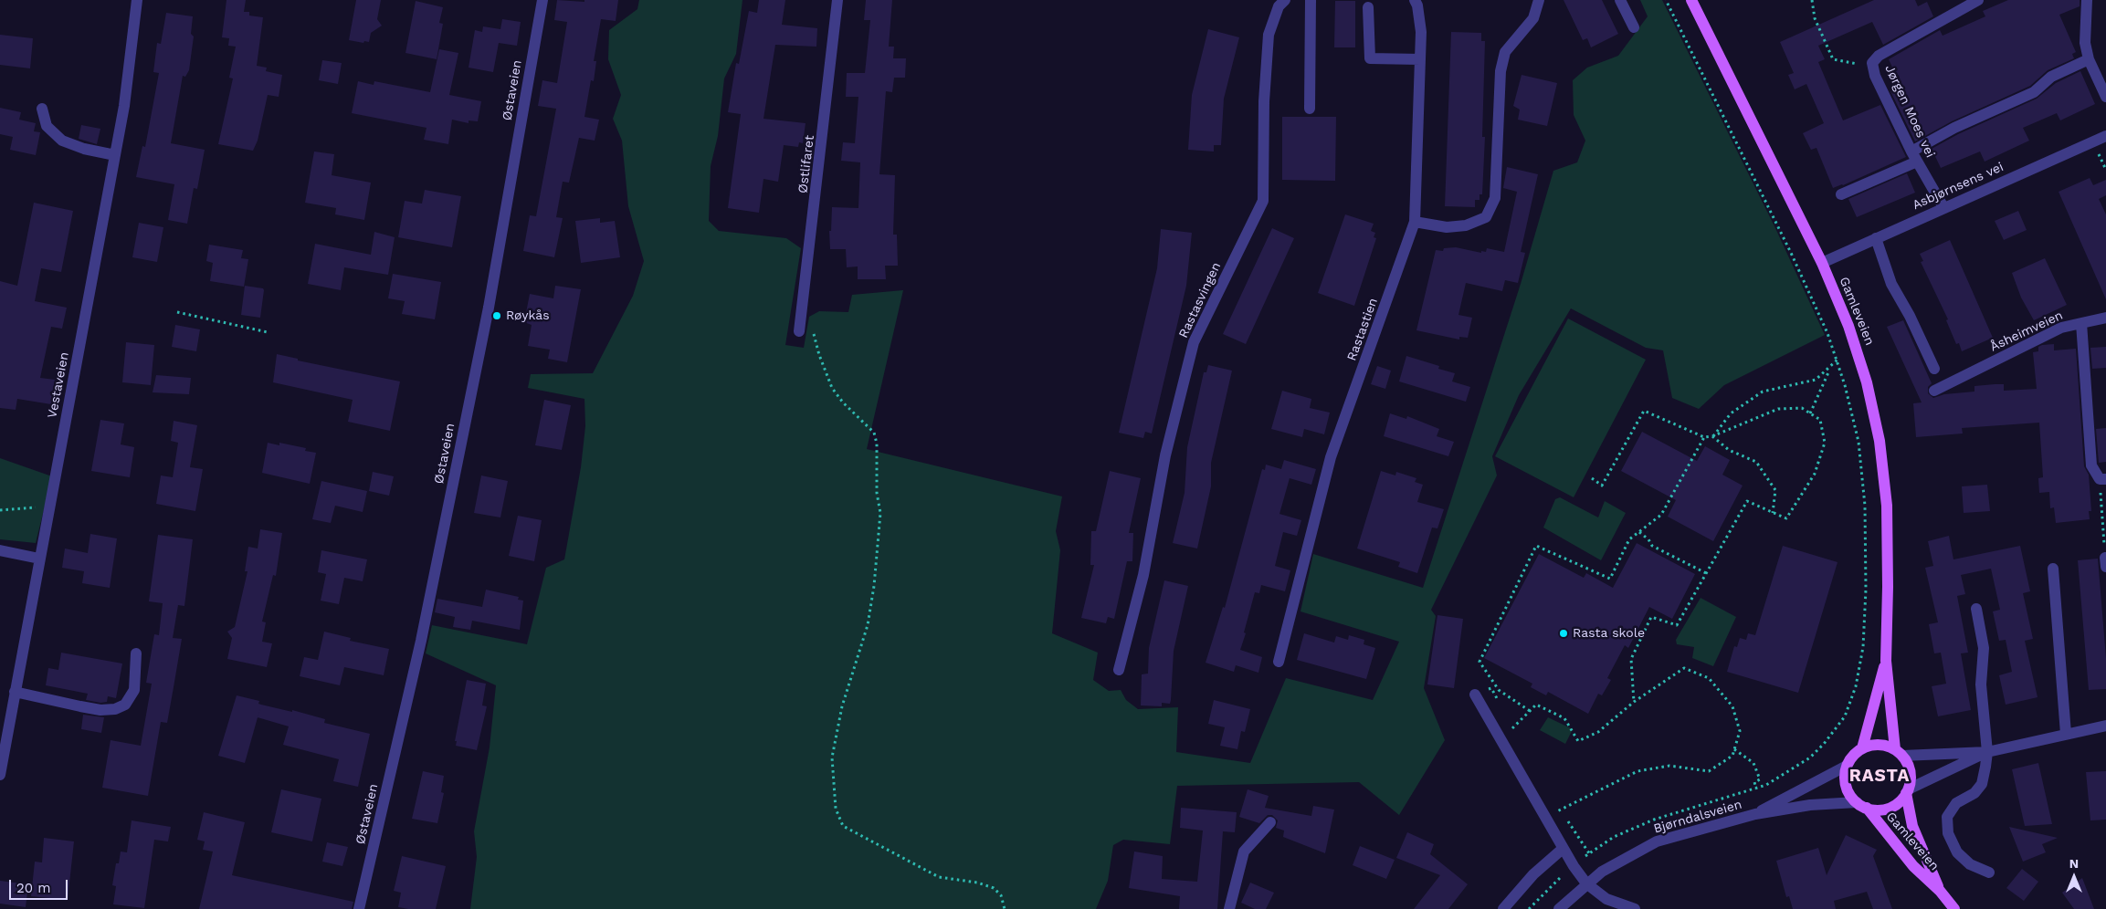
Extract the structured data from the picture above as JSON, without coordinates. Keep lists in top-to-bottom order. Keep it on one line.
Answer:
{"streets":{"main road":["Gamleveien"],"street":["Østaveien","Jørgen Moes vei","Østlifaret","Asbjørnsens vei","Rastasvingen","Rastastien","Åsheimveien","Vestaveien","Bjørndalsveien"]},"crossings":[["Jørgen Moes vei","Asbjørnsens vei"],["Asbjørnsens vei","Gamleveien"],["Gamleveien","Bjørndalsveien"]],"districts":["RASTA"],"places":["Røykås","Rasta skole"],"scale_bar":"20 m","north":"top"}
